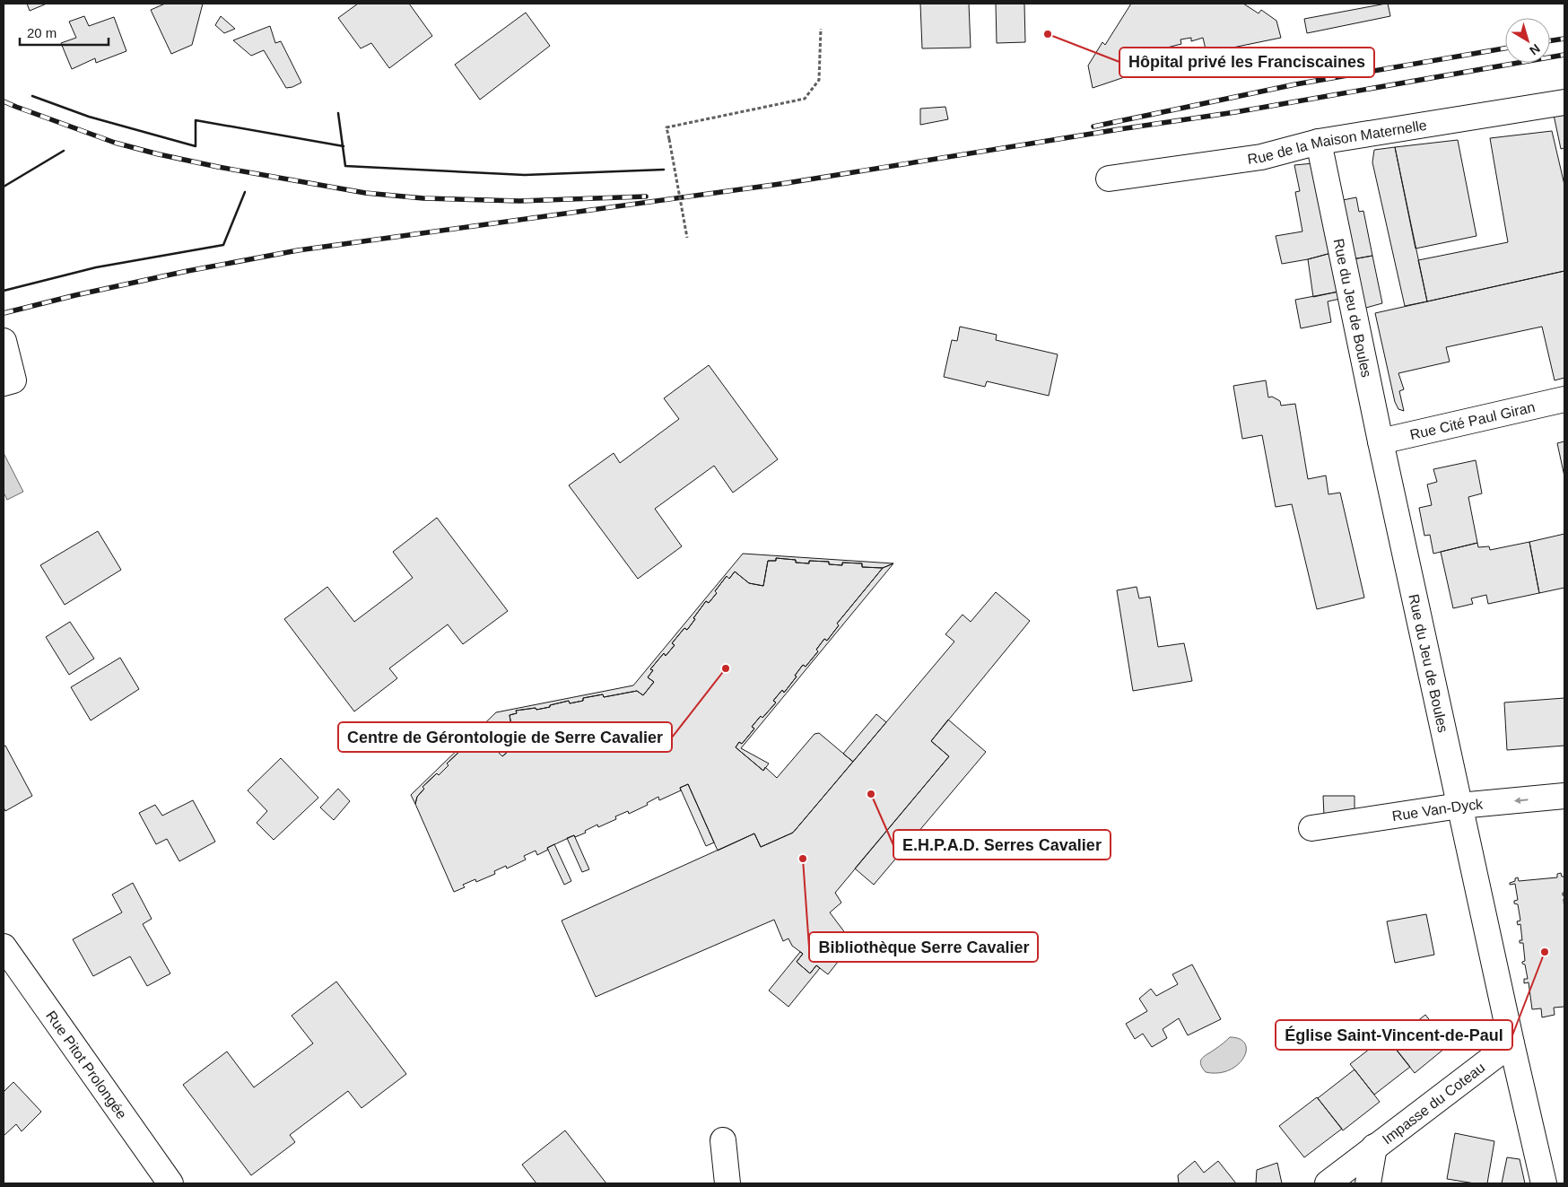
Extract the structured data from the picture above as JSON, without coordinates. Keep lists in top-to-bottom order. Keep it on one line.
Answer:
{"streets":{"street":["Rue de la Maison Maternelle","Rue du Jeu de Boules","Rue Cité Paul Giran","Rue Van-Dyck","Rue Pitot Prolongée","Impasse du Coteau"]},"crossings":[["Rue de la Maison Maternelle","Rue du Jeu de Boules"],["Rue du Jeu de Boules","Rue Cité Paul Giran"],["Rue du Jeu de Boules","Rue Van-Dyck"],["Rue du Jeu de Boules","Impasse du Coteau"]],"one_way":["Rue Van-Dyck"],"places":["Hôpital privé les Franciscaines","Centre de Gérontologie de Serre Cavalier","E.H.P.A.D. Serres Cavalier","Bibliothèque Serre Cavalier","Église Saint-Vincent-de-Paul"],"scale_bar":"20 m","north":"bottom right"}
